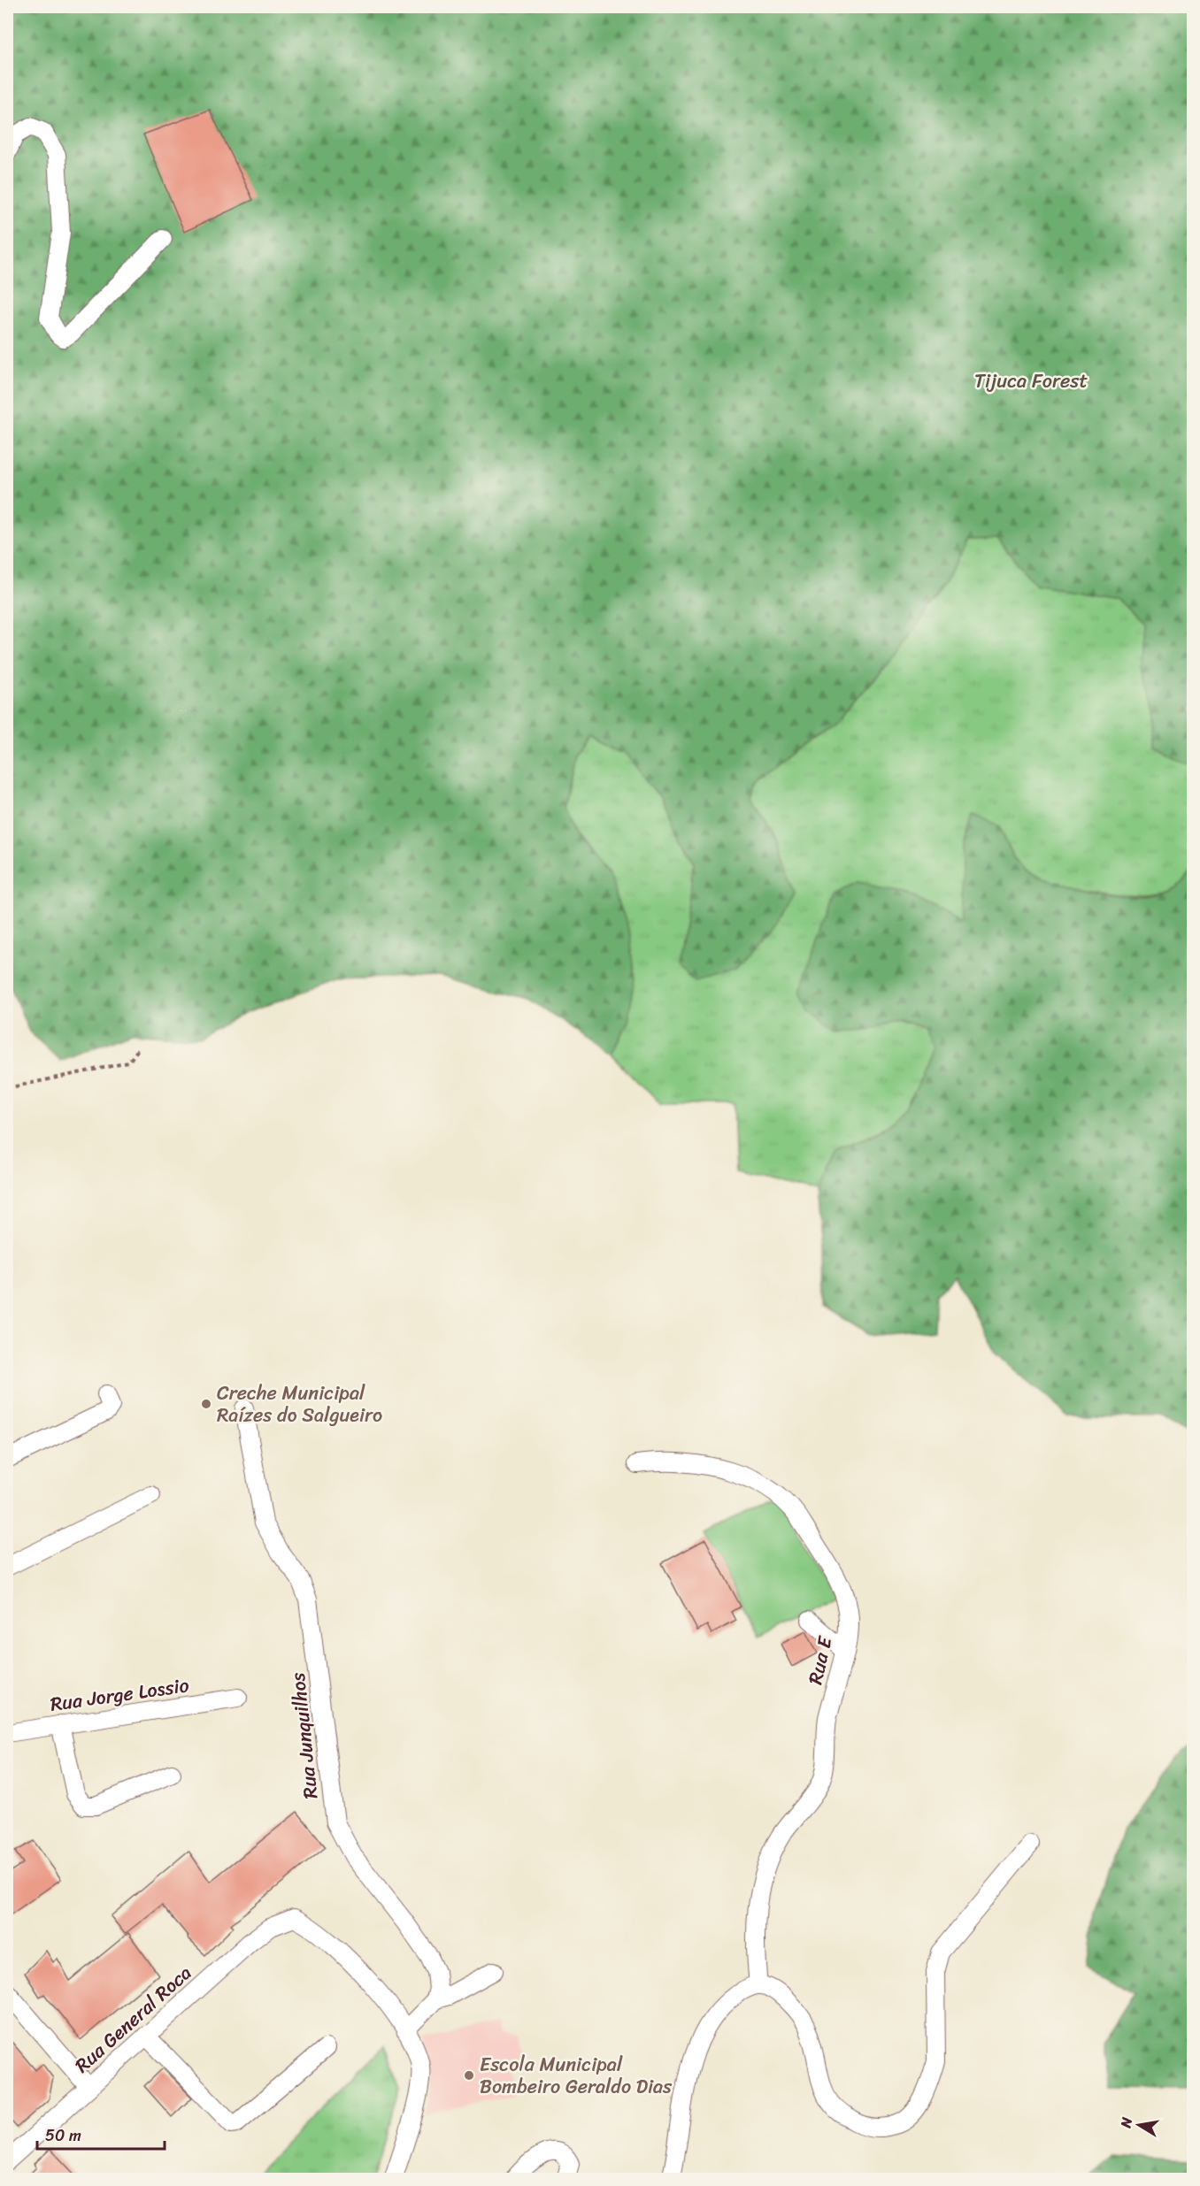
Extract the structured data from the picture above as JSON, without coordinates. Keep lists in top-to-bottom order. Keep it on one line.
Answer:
{"streets":{"street":["Rua E","Rua Jorge Lossio","Rua Junquilhos","Rua General Roca"]},"parks":["Tijuca Forest"],"places":["Creche Municipal Raízes do Salgueiro","Escola Municipal Bombeiro Geraldo Dias"],"scale_bar":"50 m","north":"left"}
